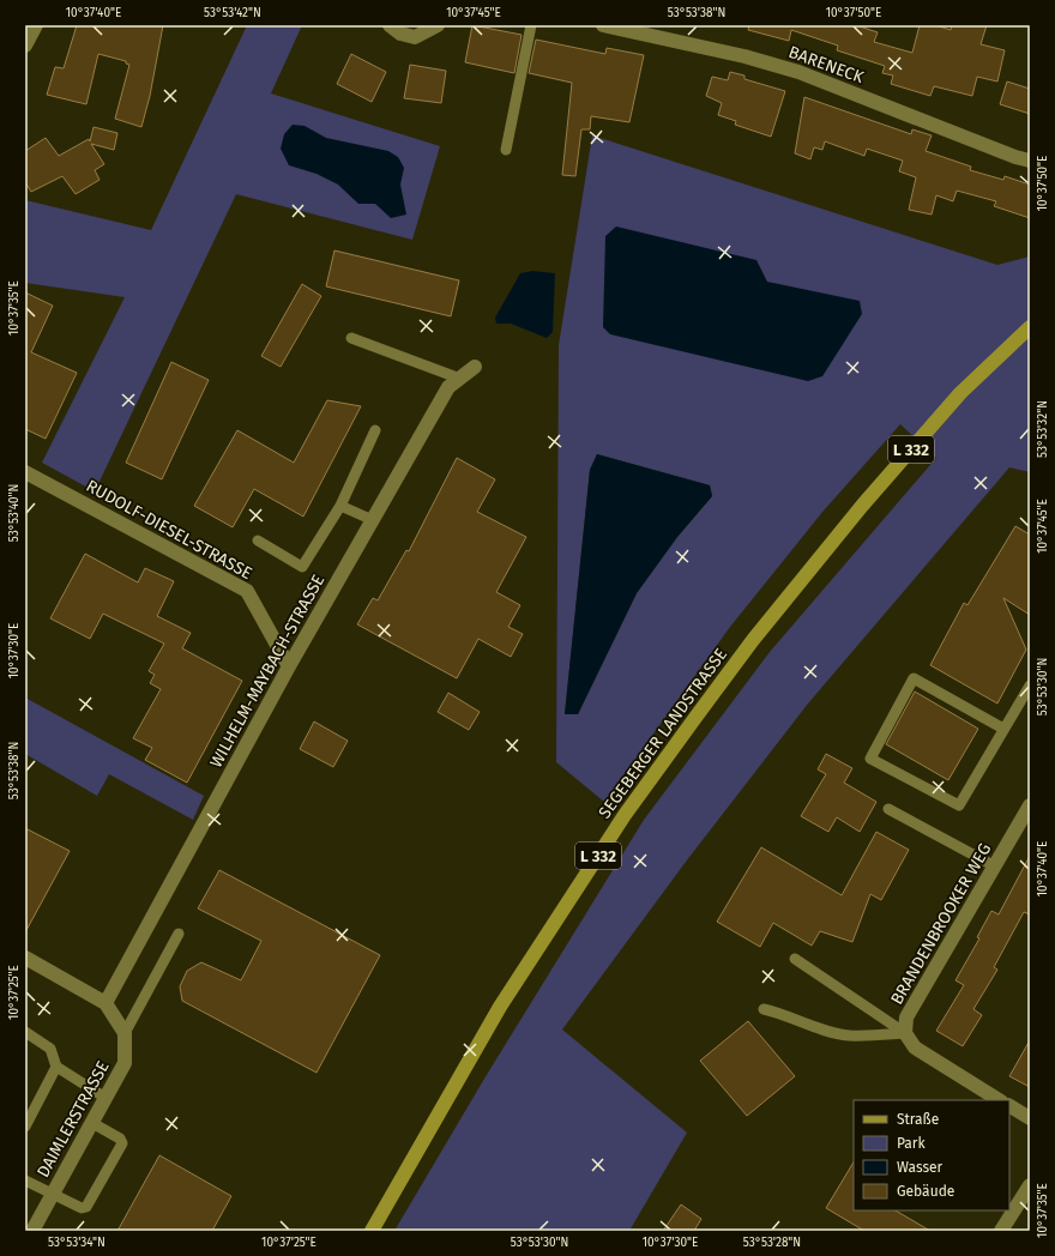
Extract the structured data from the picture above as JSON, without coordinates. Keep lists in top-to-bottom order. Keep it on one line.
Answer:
{"streets":{"main road":["L 332","SEGEBERGER LANDSTRASSE"],"street":["BARENECK","RUDOLF-DIESEL-STRASSE","WILHELM-MAYBACH-STRASSE","BRANDENBROOKER WEG","DAIMLERSTRASSE"]},"crossings":[["RUDOLF-DIESEL-STRASSE","WILHELM-MAYBACH-STRASSE"]],"legend":["Straße","Park","Wasser","Gebäude"],"coordinates":["10°37'40\"E","53°53'42\"N","10°37'45\"E","53°53'38\"N","10°37'50\"E","10°37'35\"E","53°53'32\"N","53°53'40\"N","10°37'30\"E","53°53'30\"N","10°37'25\"E","53°53'34\"N","53°53'28\"N"]}
